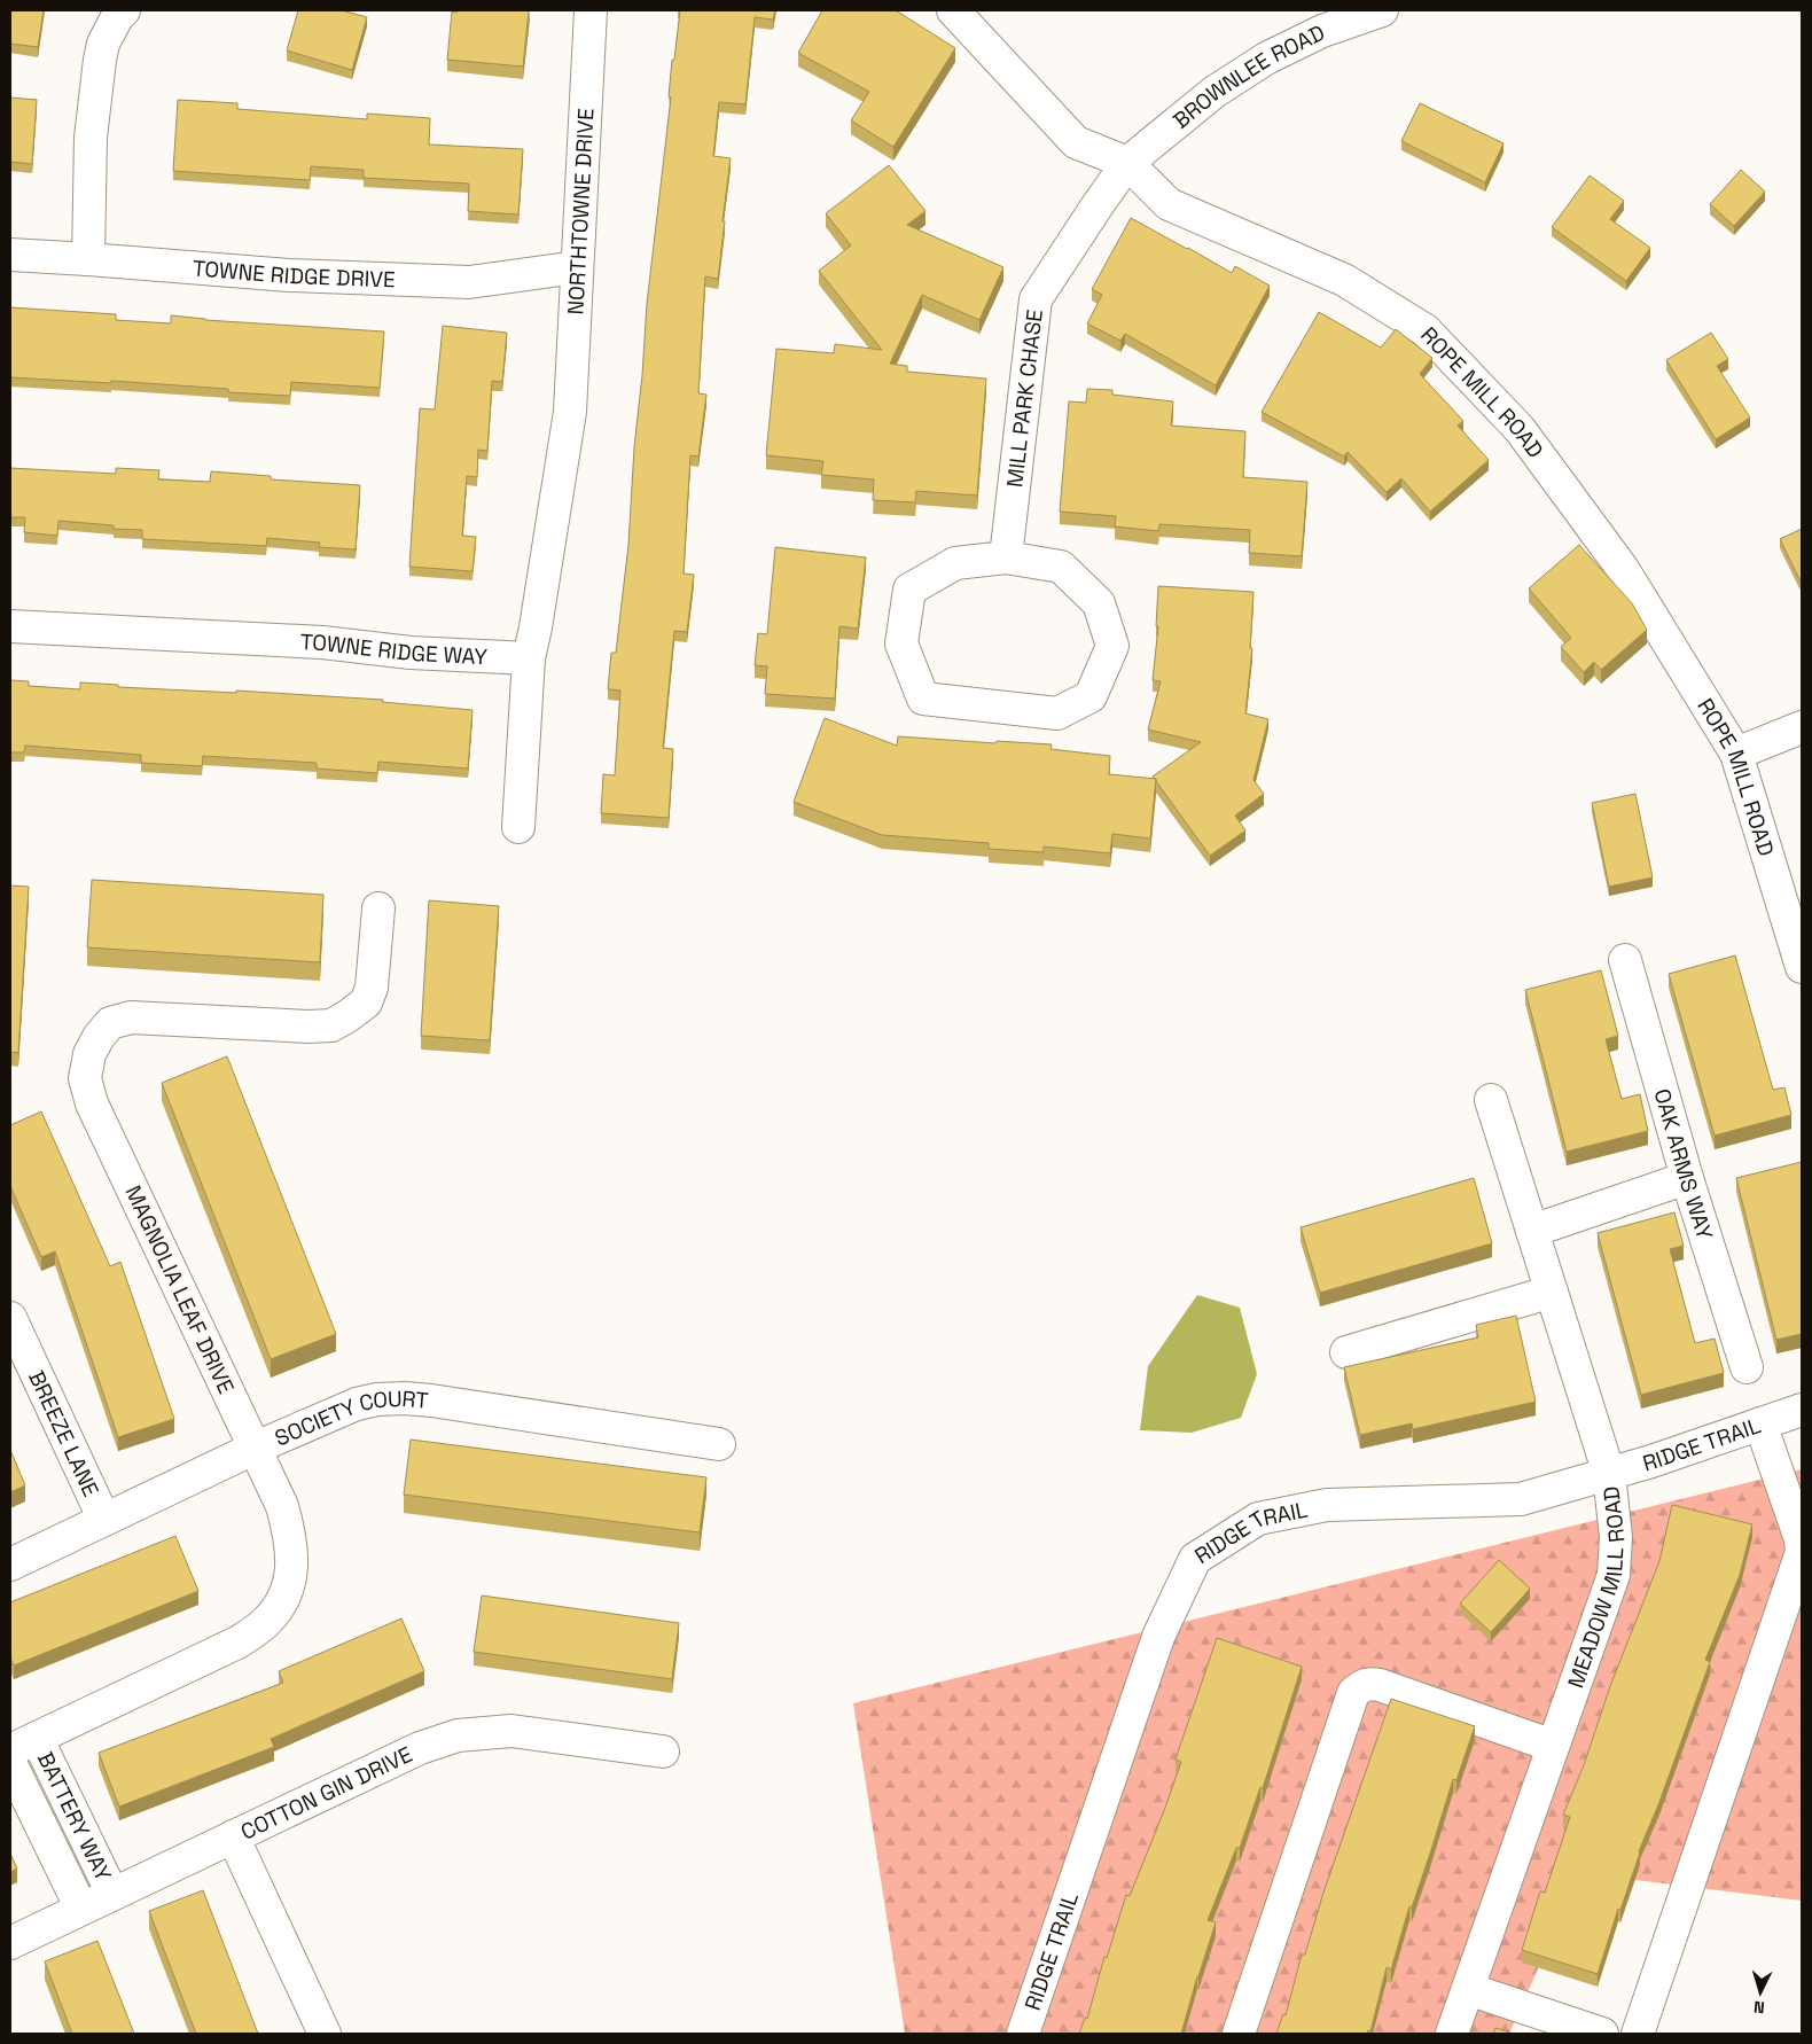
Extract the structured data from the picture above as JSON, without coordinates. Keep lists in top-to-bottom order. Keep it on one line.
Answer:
{"streets":{"street":["BROWNLEE ROAD","NORTHTOWNE DRIVE","TOWNE RIDGE DRIVE","ROPE MILL ROAD","MILL PARK CHASE","TOWNE RIDGE WAY","OAK ARMS WAY","MAGNOLIA LEAF DRIVE","SOCIETY COURT","BREEZE LANE","RIDGE TRAIL","MEADOW MILL ROAD","COTTON GIN DRIVE","BATTERY WAY"]},"crossings":[["BROWNLEE ROAD","ROPE MILL ROAD"],["BROWNLEE ROAD","MILL PARK CHASE"],["NORTHTOWNE DRIVE","TOWNE RIDGE DRIVE"],["NORTHTOWNE DRIVE","TOWNE RIDGE WAY"],["ROPE MILL ROAD","MILL PARK CHASE"],["MAGNOLIA LEAF DRIVE","SOCIETY COURT"],["MAGNOLIA LEAF DRIVE","BATTERY WAY"],["SOCIETY COURT","BREEZE LANE"],["RIDGE TRAIL","MEADOW MILL ROAD"],["COTTON GIN DRIVE","BATTERY WAY"]],"north":"bottom"}
